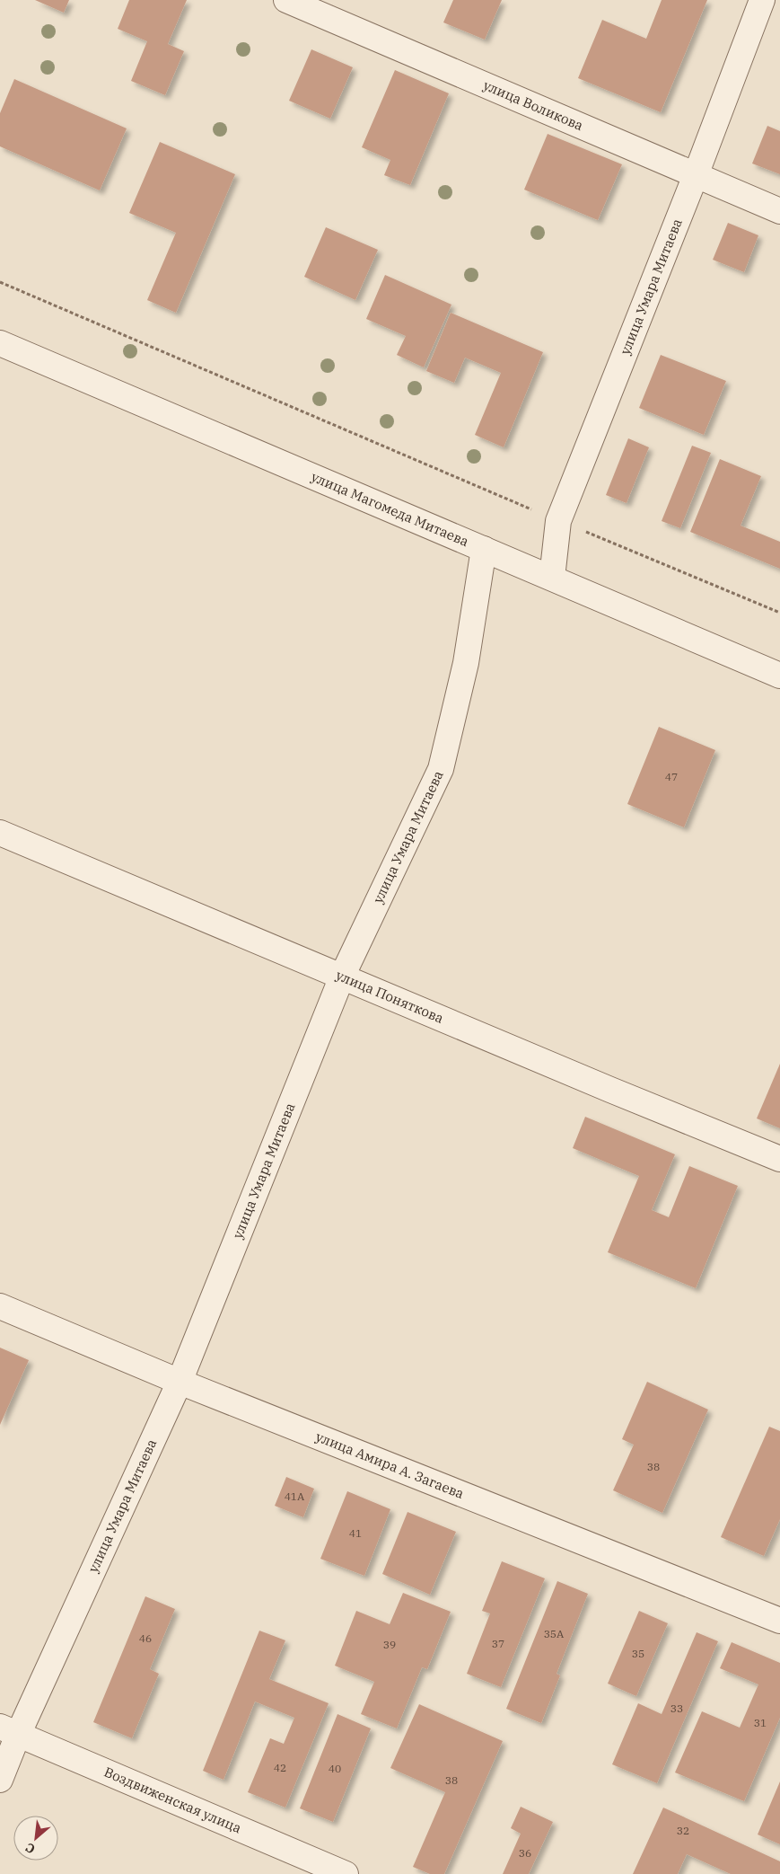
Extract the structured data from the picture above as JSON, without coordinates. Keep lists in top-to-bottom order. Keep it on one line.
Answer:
{"streets":{"street":["улица Воликова","улица Умара Митаева","улица Магомеда Митаева","улица Поняткова","улица Амира А. Загаева","Воздвиженская улица"]},"crossings":[["улица Воликова","улица Умара Митаева"],["улица Умара Митаева","улица Магомеда Митаева"],["улица Умара Митаева","улица Поняткова"],["улица Умара Митаева","улица Амира А. Загаева"],["улица Умара Митаева","Воздвиженская улица"]],"house_numbers":["47","38","41А","41","35А","46","37","39","35","33","31","42","40","38","32","36"],"north":"bottom left"}
